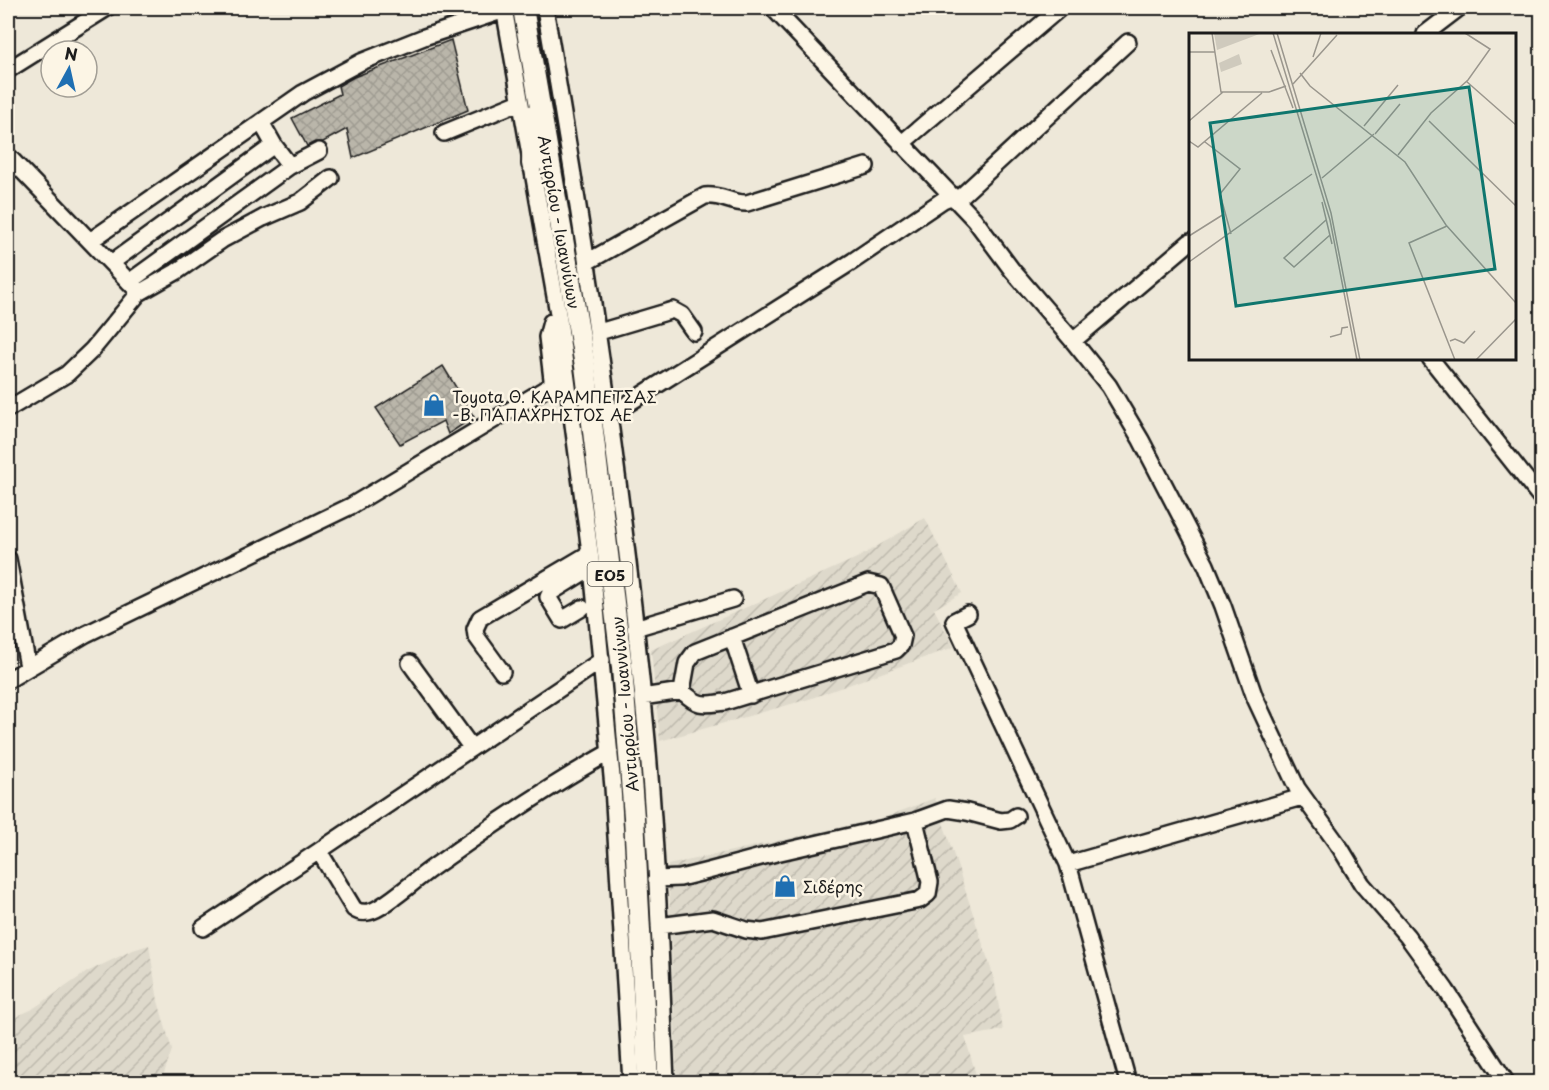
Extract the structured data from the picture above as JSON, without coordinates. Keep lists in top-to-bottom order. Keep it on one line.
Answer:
{"streets":{"main road":["Αντιρρίου - Ιωαννίνων","ΕΟ5"]},"places":{"shop":["Toyota Θ. ΚΑΡΑΜΠΕΤΣΑΣ -Β. ΠΑΠΑΧΡΗΣΤΟΣ ΑΕ","Σιδέρης"]},"north":"top"}
